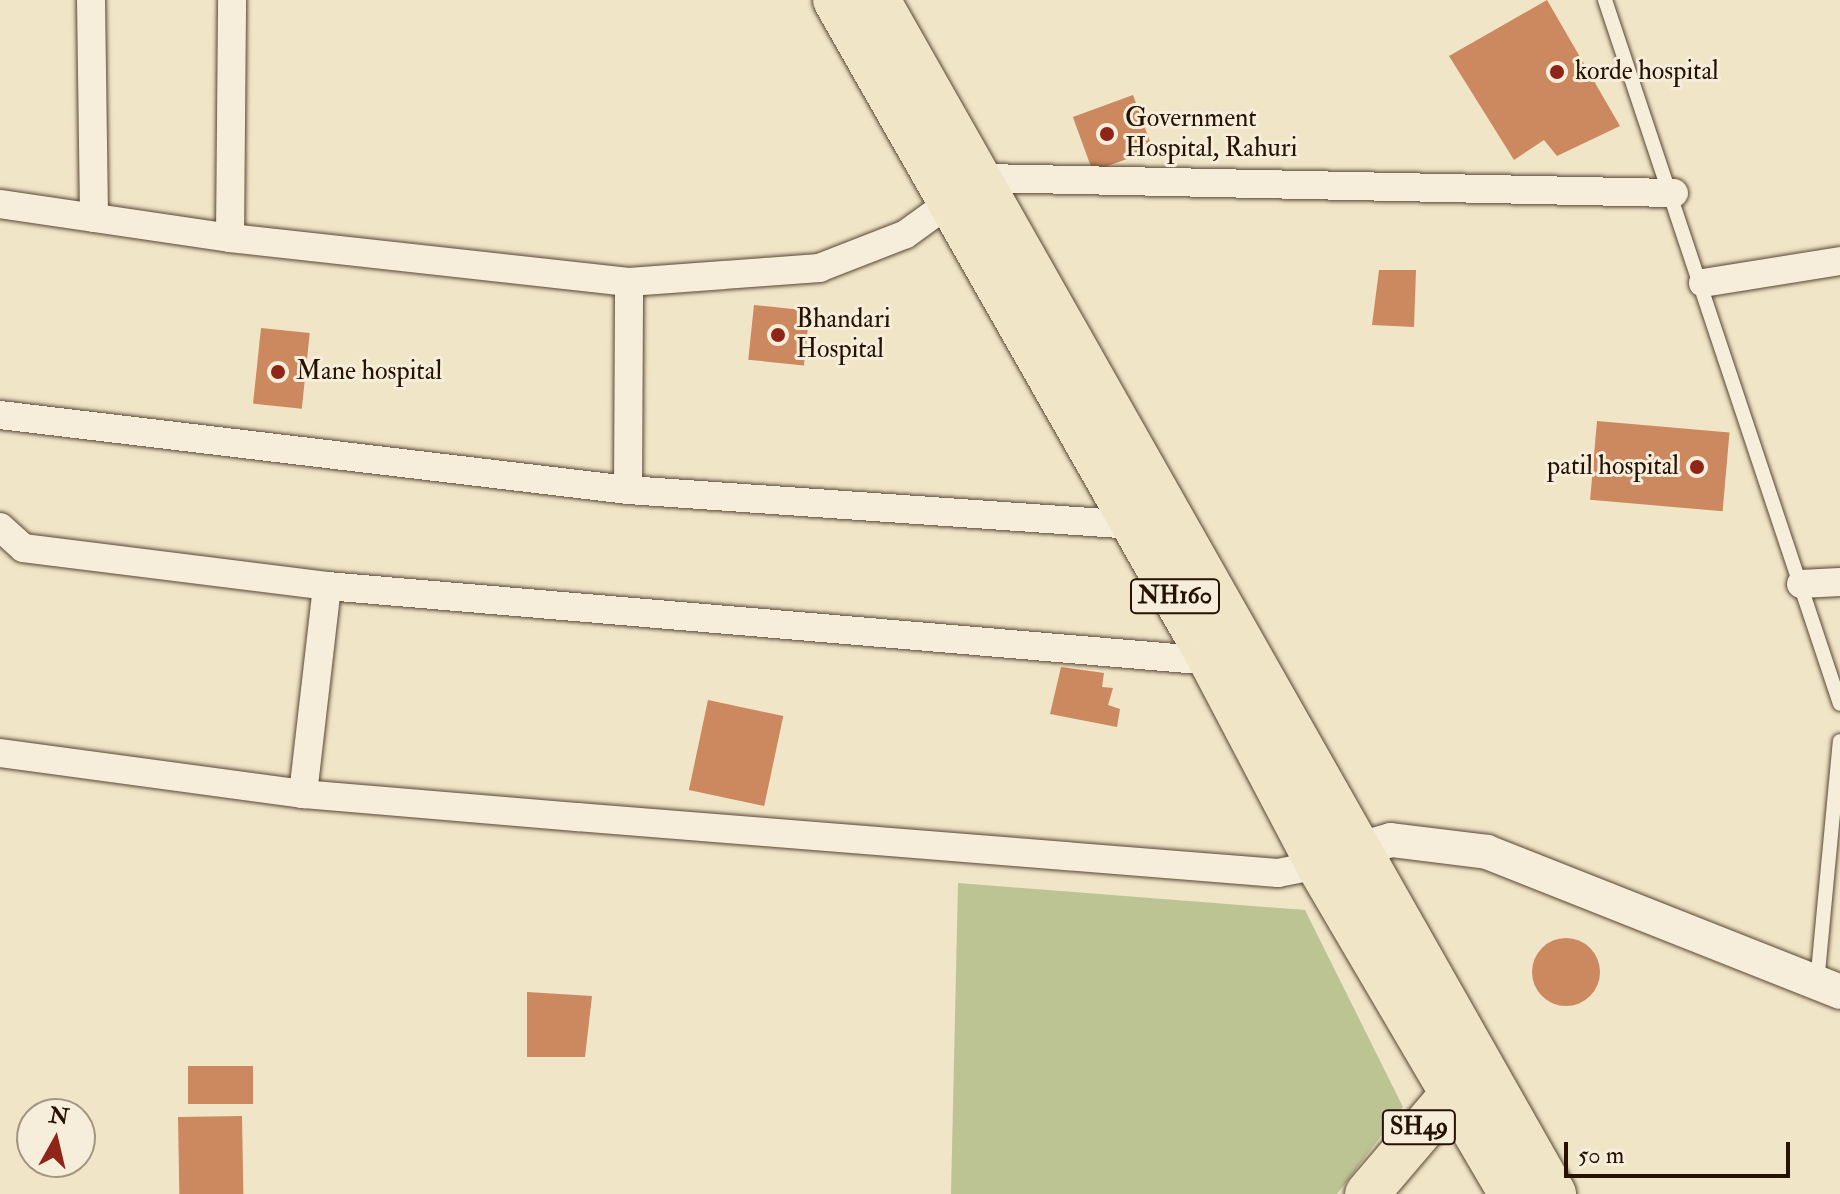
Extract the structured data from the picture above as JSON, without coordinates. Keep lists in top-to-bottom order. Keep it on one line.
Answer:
{"streets":{"main road":["NH160","SH49"]},"crossings":[["NH160","SH49"]],"places":["korde hospital","Government Hospital, Rahuri","Bhandari Hospital","Mane hospital","patil hospital"],"scale_bar":"50 m","north":"top"}
